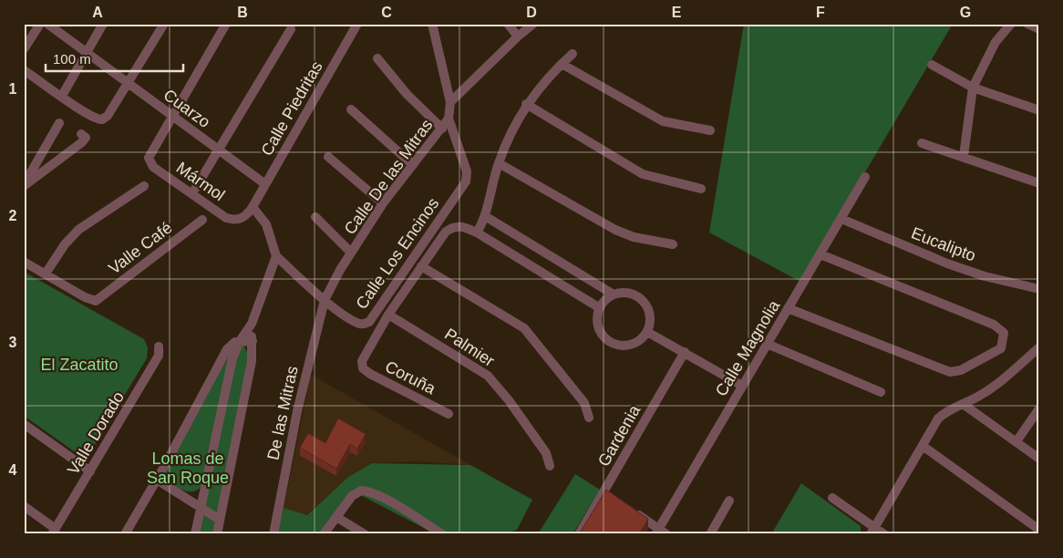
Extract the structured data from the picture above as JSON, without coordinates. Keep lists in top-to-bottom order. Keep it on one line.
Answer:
{"streets":{"street":["Cuarzo","Calle Piedritas","Calle De las Mitras","Mármol","Eucalipto","Valle Café","Calle Los Encinos","Palmier","Calle Magnolia","Coruña","De las Mitras","Valle Dorado","Gardenia"]},"crossings":[["Cuarzo","Calle Piedritas"],["Cuarzo","Mármol"],["Calle Piedritas","Mármol"],["Calle De las Mitras","Calle Los Encinos"],["Calle De las Mitras","De las Mitras"],["Eucalipto","Calle Magnolia"],["Calle Los Encinos","De las Mitras"],["Palmier","Coruña"]],"parks":["El Zacatito","Lomas de San Roque"],"scale_bar":"100 m","grid":{"columns":["A","B","C","D","E","F","G"],"rows":["1","2","3","4"]}}
